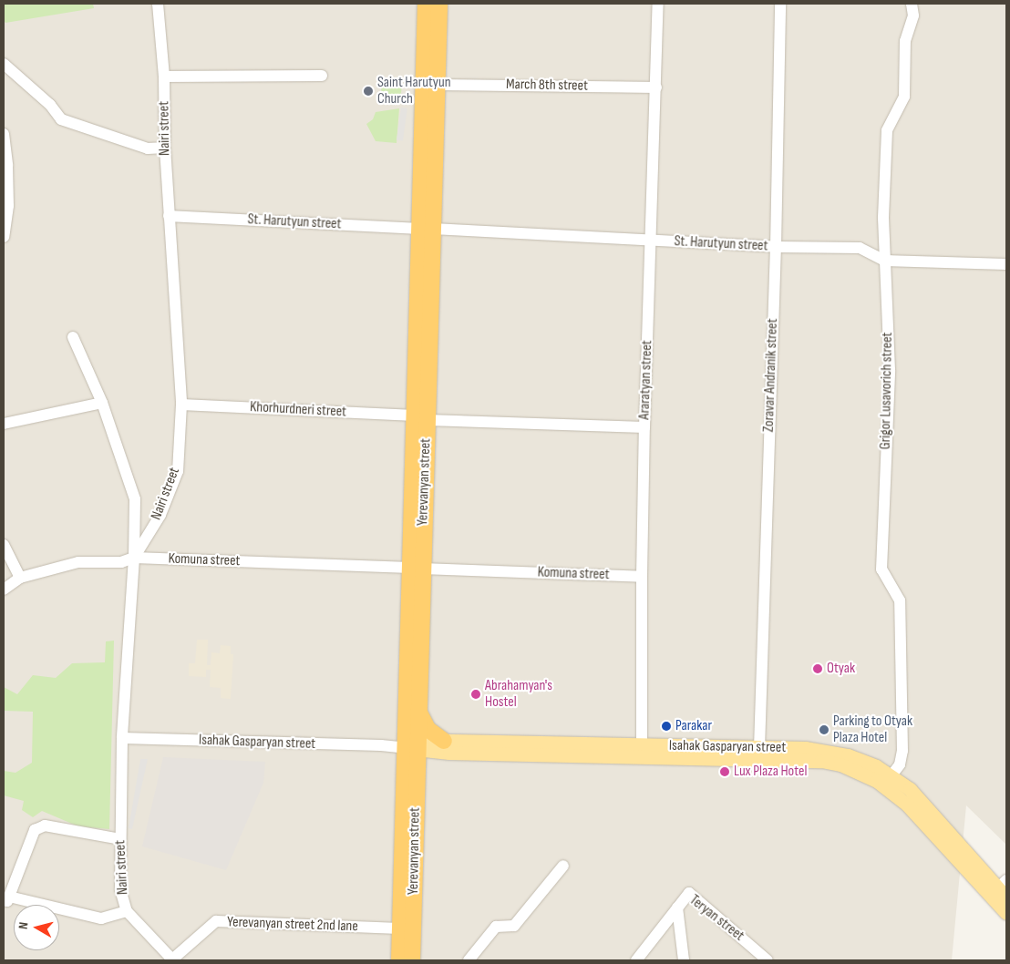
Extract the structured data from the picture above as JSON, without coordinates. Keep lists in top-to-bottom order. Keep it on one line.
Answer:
{"streets":{"highway":["Yerevanyan street"],"main road":["Isahak Gasparyan street"],"street":["March 8th street","Nairi street","St. Harutyun street","Zoravar Andranik street","Araratyan street","Grigor Lusavorich street","Khorhurdneri street","Komuna street","Teryan street","Yerevanyan street 2nd lane"]},"crossings":[["March 8th street","Araratyan street"],["March 8th street","Yerevanyan street"],["Nairi street","St. Harutyun street"],["Nairi street","Khorhurdneri street"],["Nairi street","Komuna street"],["Nairi street","Isahak Gasparyan street"],["Nairi street","Yerevanyan street 2nd lane"],["St. Harutyun street","Zoravar Andranik street"],["St. Harutyun street","Araratyan street"],["St. Harutyun street","Grigor Lusavorich street"],["St. Harutyun street","Yerevanyan street"],["Zoravar Andranik street","Isahak Gasparyan street"],["Araratyan street","Khorhurdneri street"],["Araratyan street","Komuna street"],["Araratyan street","Isahak Gasparyan street"],["Grigor Lusavorich street","Isahak Gasparyan street"],["Khorhurdneri street","Yerevanyan street"],["Yerevanyan street","Komuna street"],["Yerevanyan street","Isahak Gasparyan street"],["Yerevanyan street","Yerevanyan street 2nd lane"]],"places":["Saint Harutyun Church","Otyak","Abrahamyan's Hostel","Parakar","Parking to Otyak Plaza Hotel","Lux Plaza Hotel"],"north":"left"}
